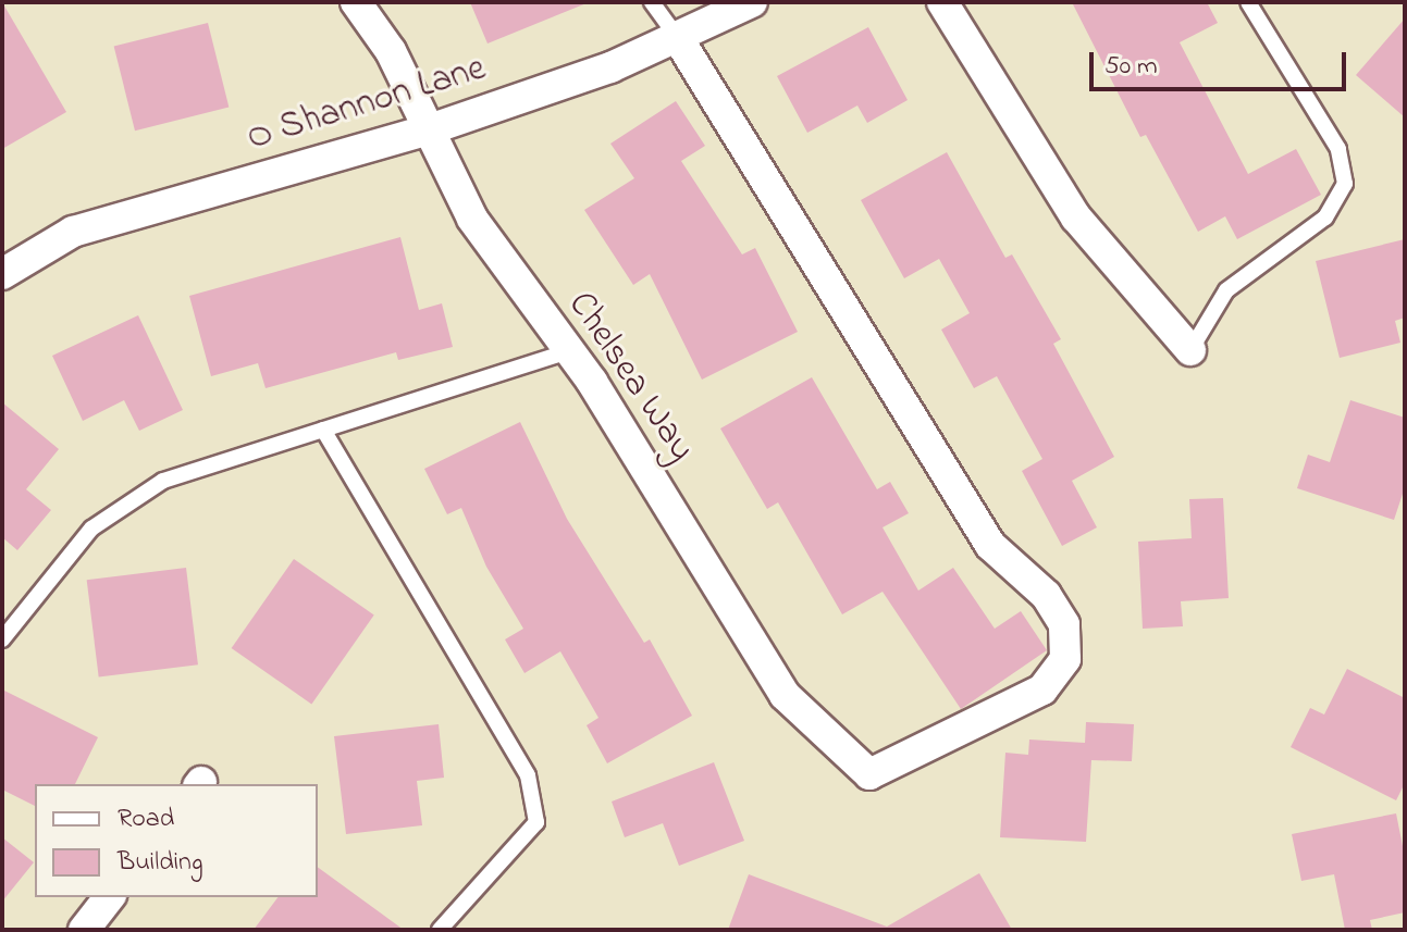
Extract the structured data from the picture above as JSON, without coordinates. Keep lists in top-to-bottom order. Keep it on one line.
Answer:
{"streets":{"street":["O Shannon Lane","Chelsea Way"]},"crossings":[["O Shannon Lane","Chelsea Way"]],"legend":["Road","Building"],"scale_bar":"50 m"}
